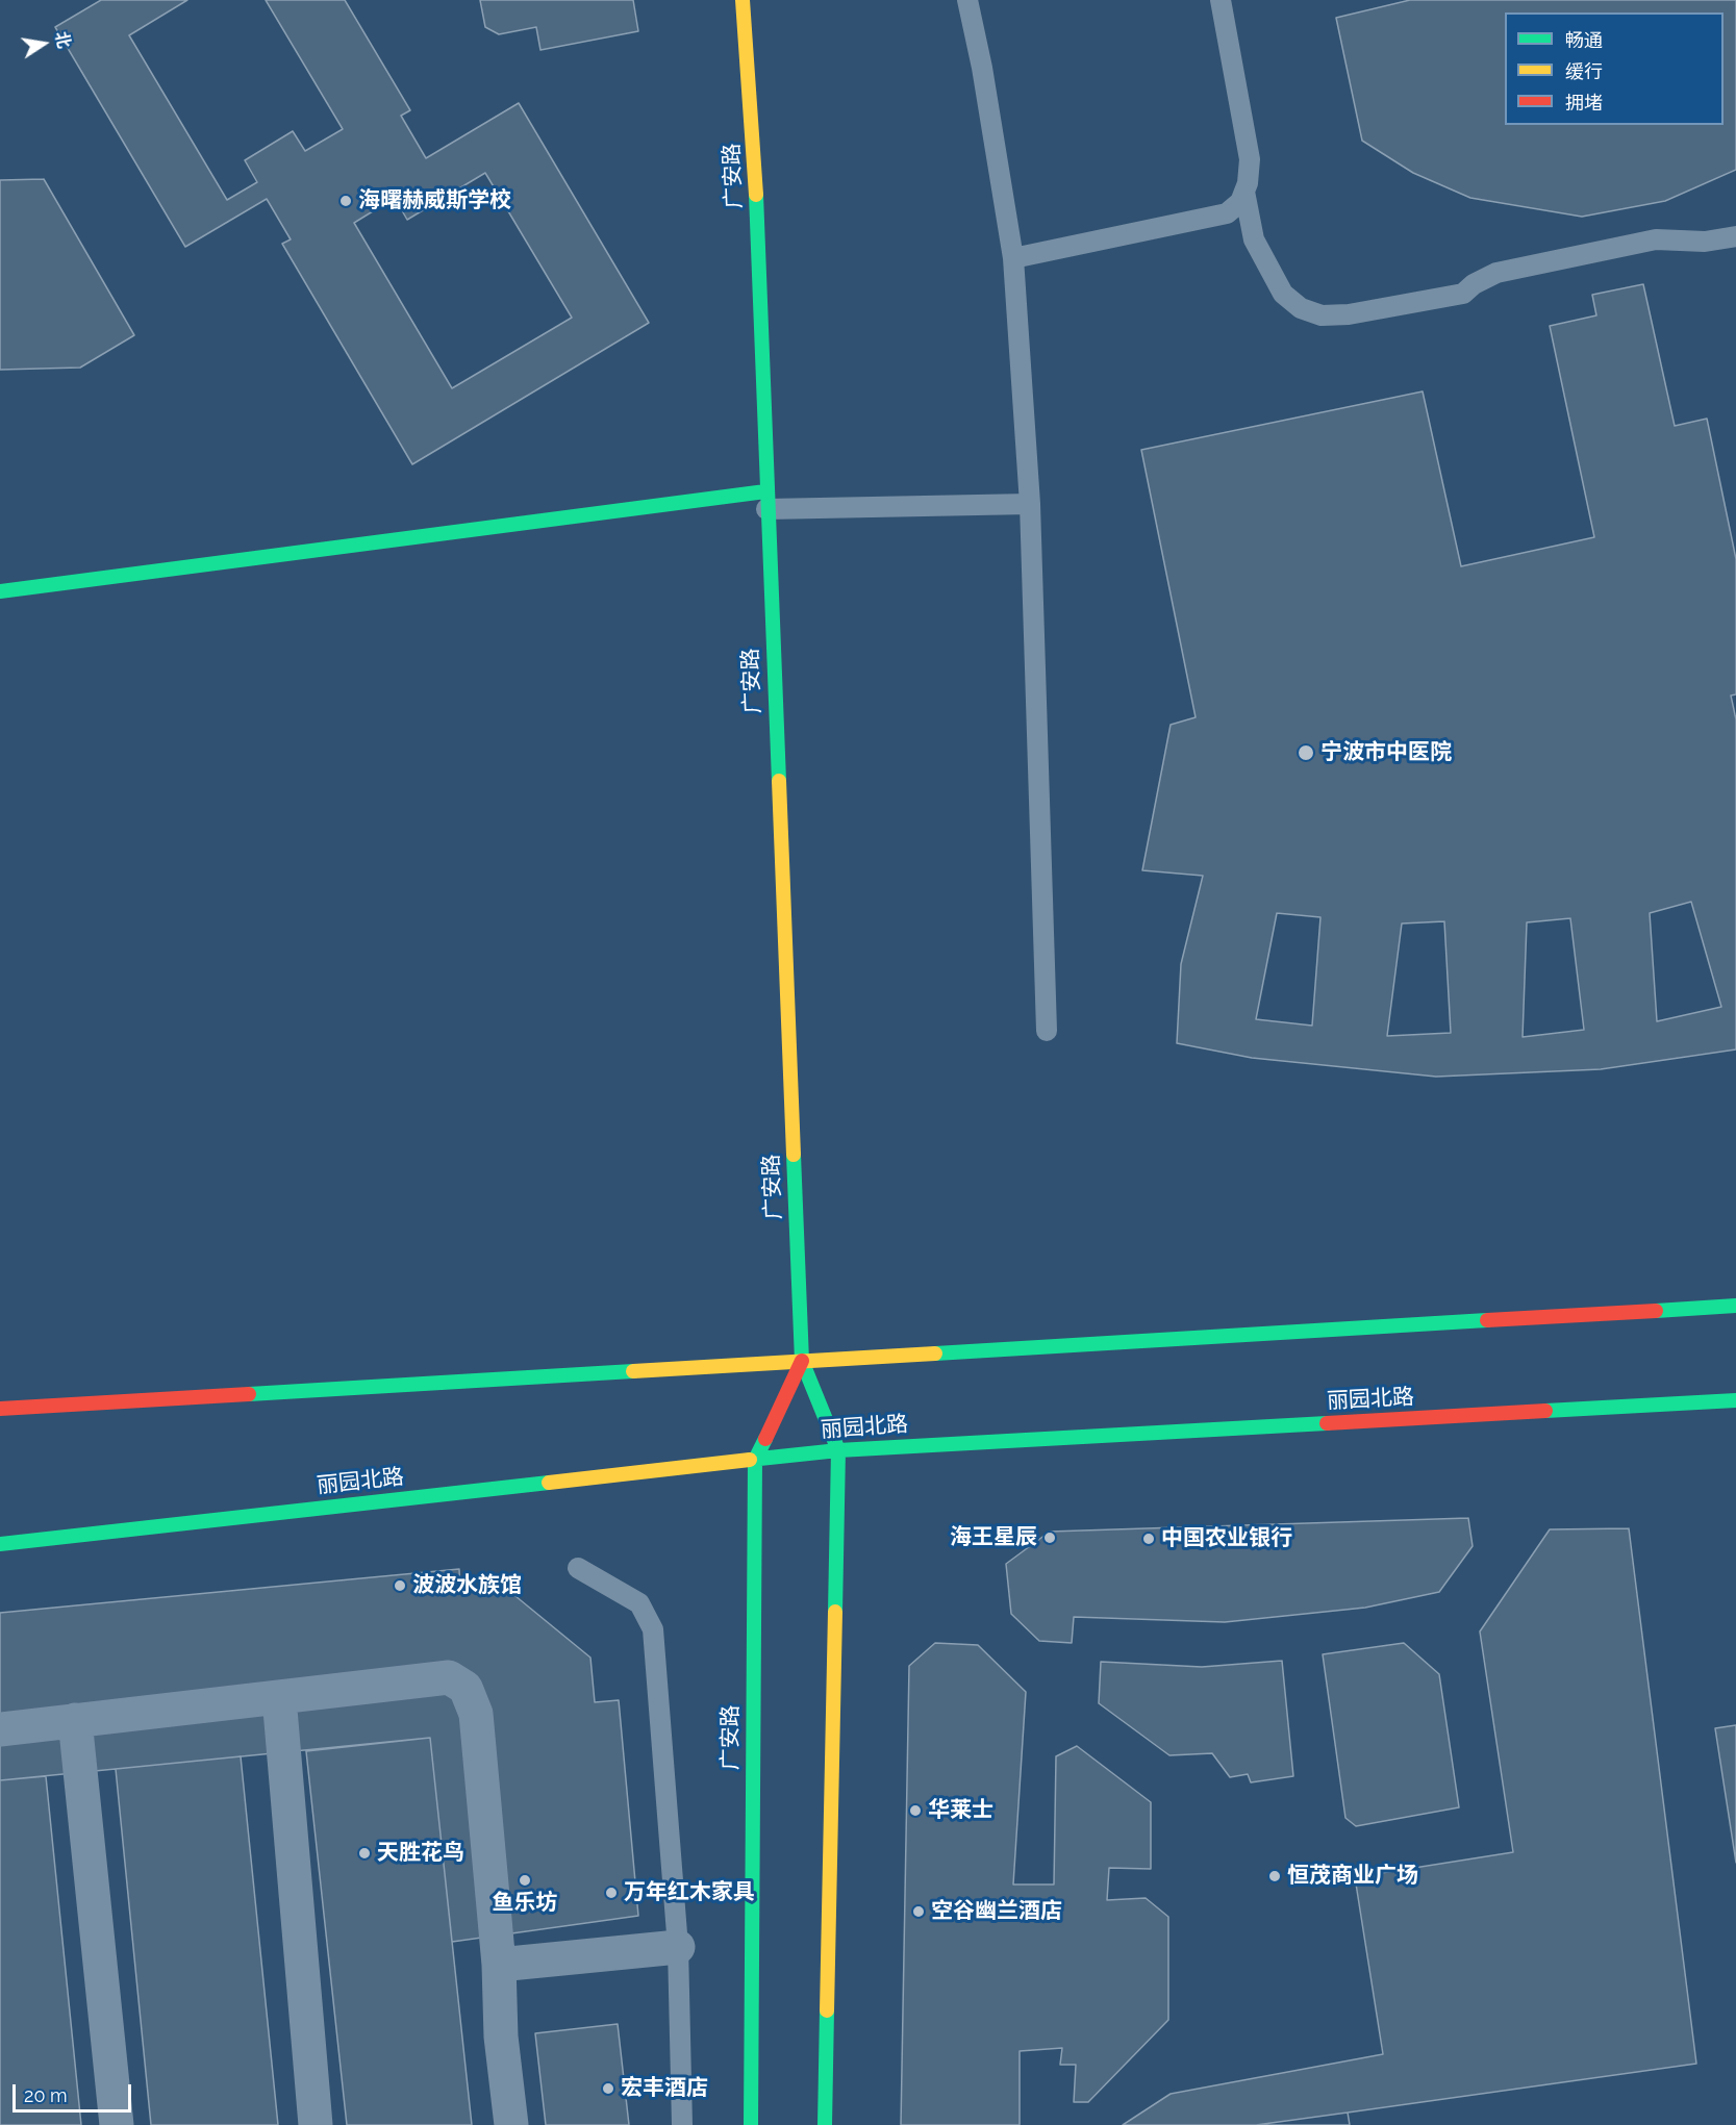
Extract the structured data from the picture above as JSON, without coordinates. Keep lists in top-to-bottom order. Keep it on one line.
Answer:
{"streets":{"street":["广安路","丽园北路"]},"crossings":[["广安路","丽园北路"]],"places":["海曙赫威斯学校","宁波市中医院","海王星辰","中国农业银行","波波水族馆","华莱士","天胜花鸟","恒茂商业广场","鱼乐坊","万年红木家具","空谷幽兰酒店","宏丰酒店"],"legend":["畅通","缓行","拥堵"],"scale_bar":"20 m","north":"right"}
